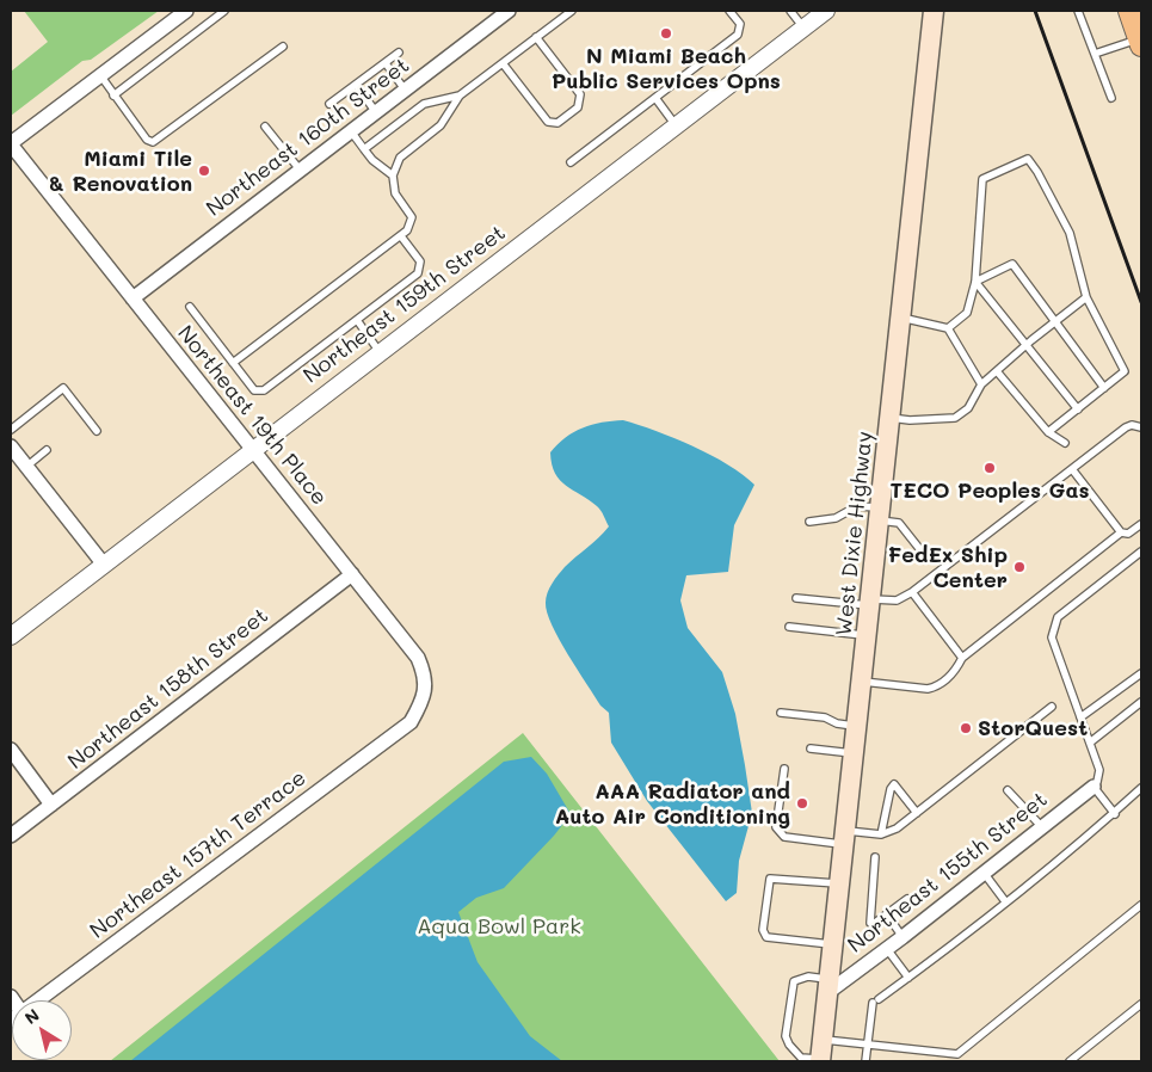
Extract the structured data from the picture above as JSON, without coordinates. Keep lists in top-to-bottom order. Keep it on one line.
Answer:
{"streets":{"main road":["West Dixie Highway"],"street":["Northeast 160th Street","Northeast 159th Street","Northeast 19th Place","Northeast 158th Street","Northeast 157th Terrace","Northeast 155th Street"]},"crossings":[["Northeast 160th Street","Northeast 19th Place"],["Northeast 159th Street","Northeast 19th Place"],["Northeast 19th Place","Northeast 158th Street"],["Northeast 19th Place","Northeast 157th Terrace"],["West Dixie Highway","Northeast 155th Street"]],"parks":["Aqua Bowl Park"],"places":["N Miami Beach Public Services Opns","Miami Tile & Renovation","TECO Peoples Gas","FedEx Ship Center","StorQuest","AAA Radiator and Auto Air Conditioning"],"north":"top left"}
